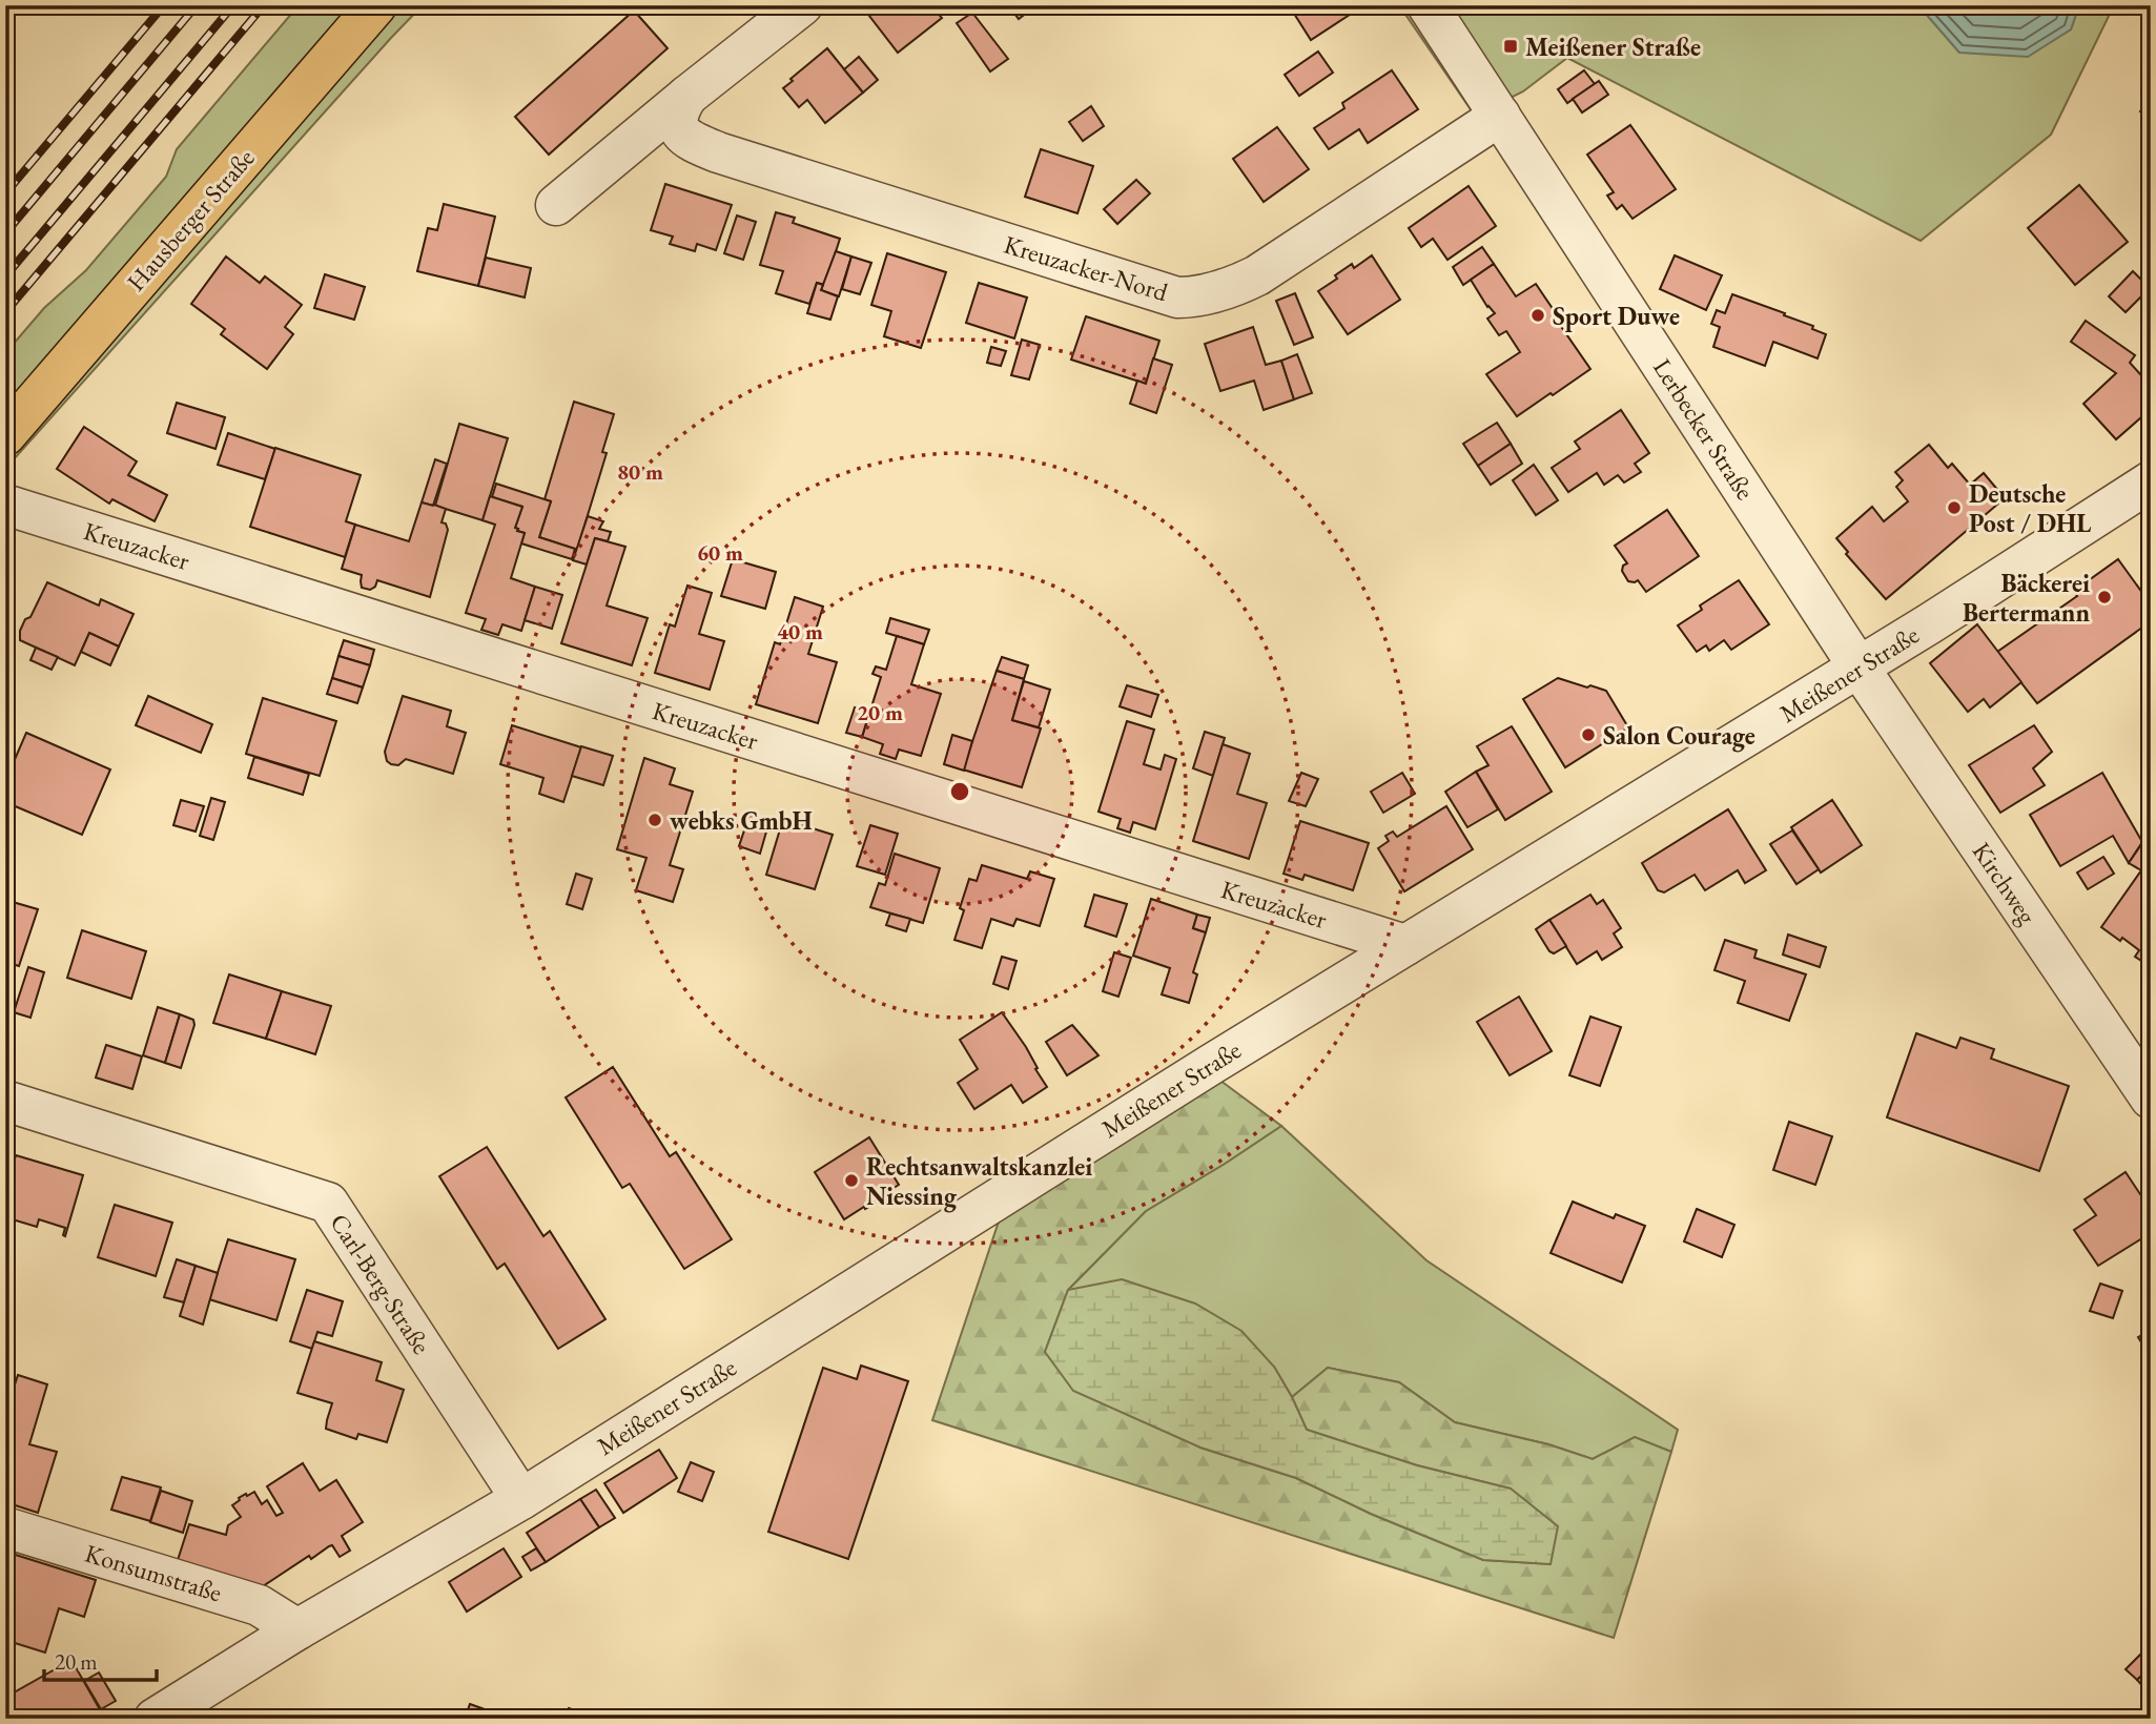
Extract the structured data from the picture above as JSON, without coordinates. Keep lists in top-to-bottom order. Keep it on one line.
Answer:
{"streets":{"main road":["Hausberger Straße"],"street":["Kreuzacker-Nord","Lerbecker Straße","Kreuzacker","Meißener Straße","Kirchweg","Carl-Berg-Straße","Konsumstraße"]},"crossings":[["Kreuzacker-Nord","Lerbecker Straße"],["Lerbecker Straße","Meißener Straße"],["Lerbecker Straße","Kirchweg"],["Kreuzacker","Meißener Straße"],["Meißener Straße","Kirchweg"],["Meißener Straße","Carl-Berg-Straße"],["Meißener Straße","Konsumstraße"]],"places":{"transit":["Meißener Straße"],"other":["Sport Duwe","Deutsche Post / DHL","Bäckerei Bertermann","Salon Courage","webks GmbH","Rechtsanwaltskanzlei Niessing"]},"scale_bar":"20 m","rings":["80 m","60 m","40 m","20 m"]}
